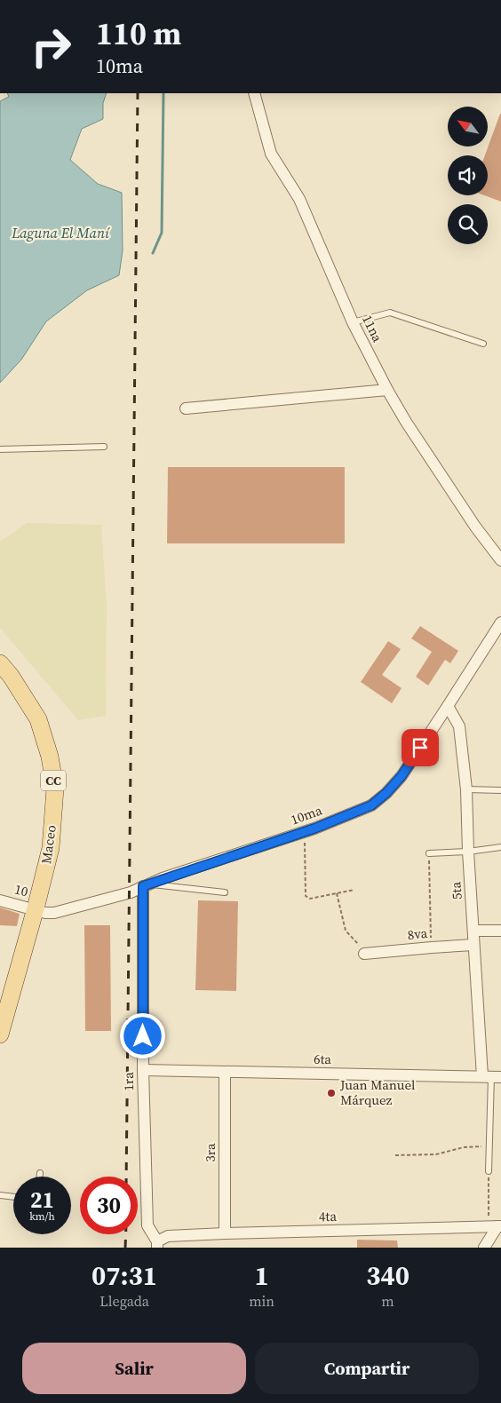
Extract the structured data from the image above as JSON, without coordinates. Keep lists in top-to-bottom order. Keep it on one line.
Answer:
{"streets":{"main road":["CC","Maceo"],"street":["11na","10ma","10","5ta","8va","6ta","1ra","3ra","4ta"]},"crossings":[["10ma","Maceo"],["10ma","10"],["10ma","5ta"],["10ma","1ra"],["Maceo","10"],["5ta","8va"],["5ta","6ta"],["6ta","1ra"],["6ta","3ra"],["1ra","4ta"],["3ra","4ta"]],"water":["Laguna El Maní"],"places":["Juan Manuel Márquez"],"north":"top left","page":{"turn":["110 m","10ma"],"speed":"21 km/h","limit":"30","eta":["07:31","Llegada","1","min","340","m"],"buttons":["Salir","Compartir"]}}
